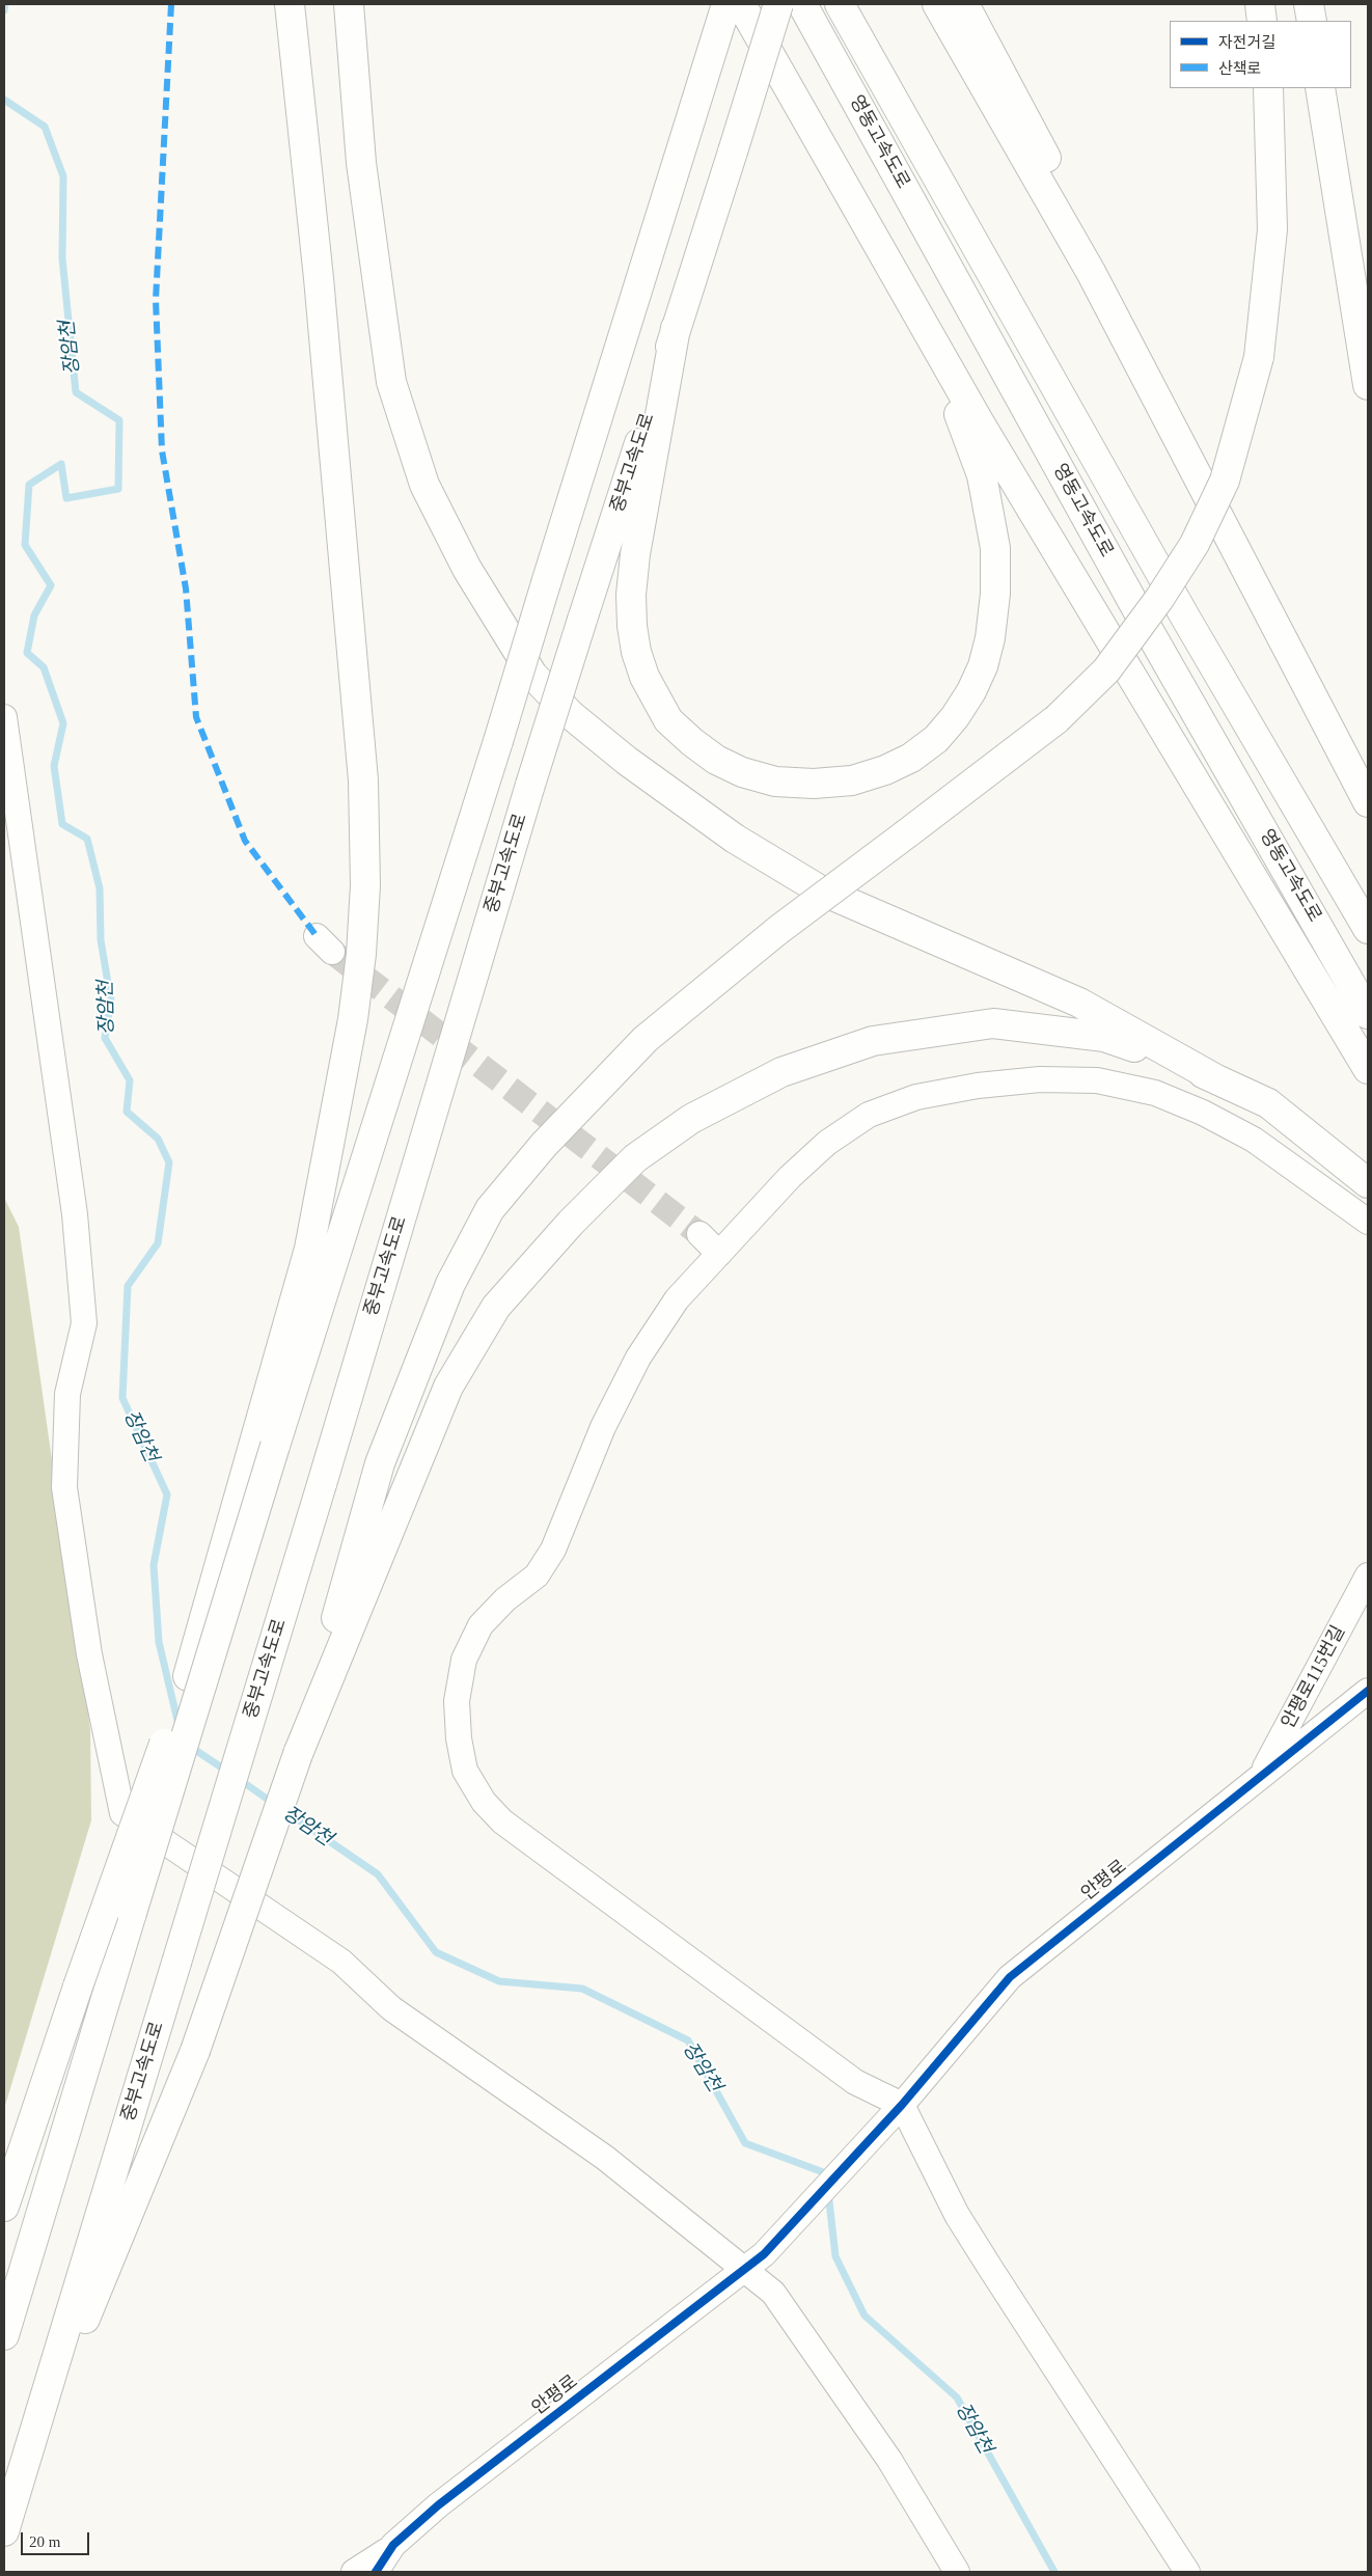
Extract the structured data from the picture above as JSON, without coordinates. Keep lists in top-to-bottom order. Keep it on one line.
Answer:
{"streets":{"highway":["영동고속도로","중부고속도로"],"street":["안평로115번길","안평로"]},"crossings":[["안평로115번길","안평로"]],"water":["장암천"],"legend":["자전거길","산책로"],"scale_bar":"20 m"}
